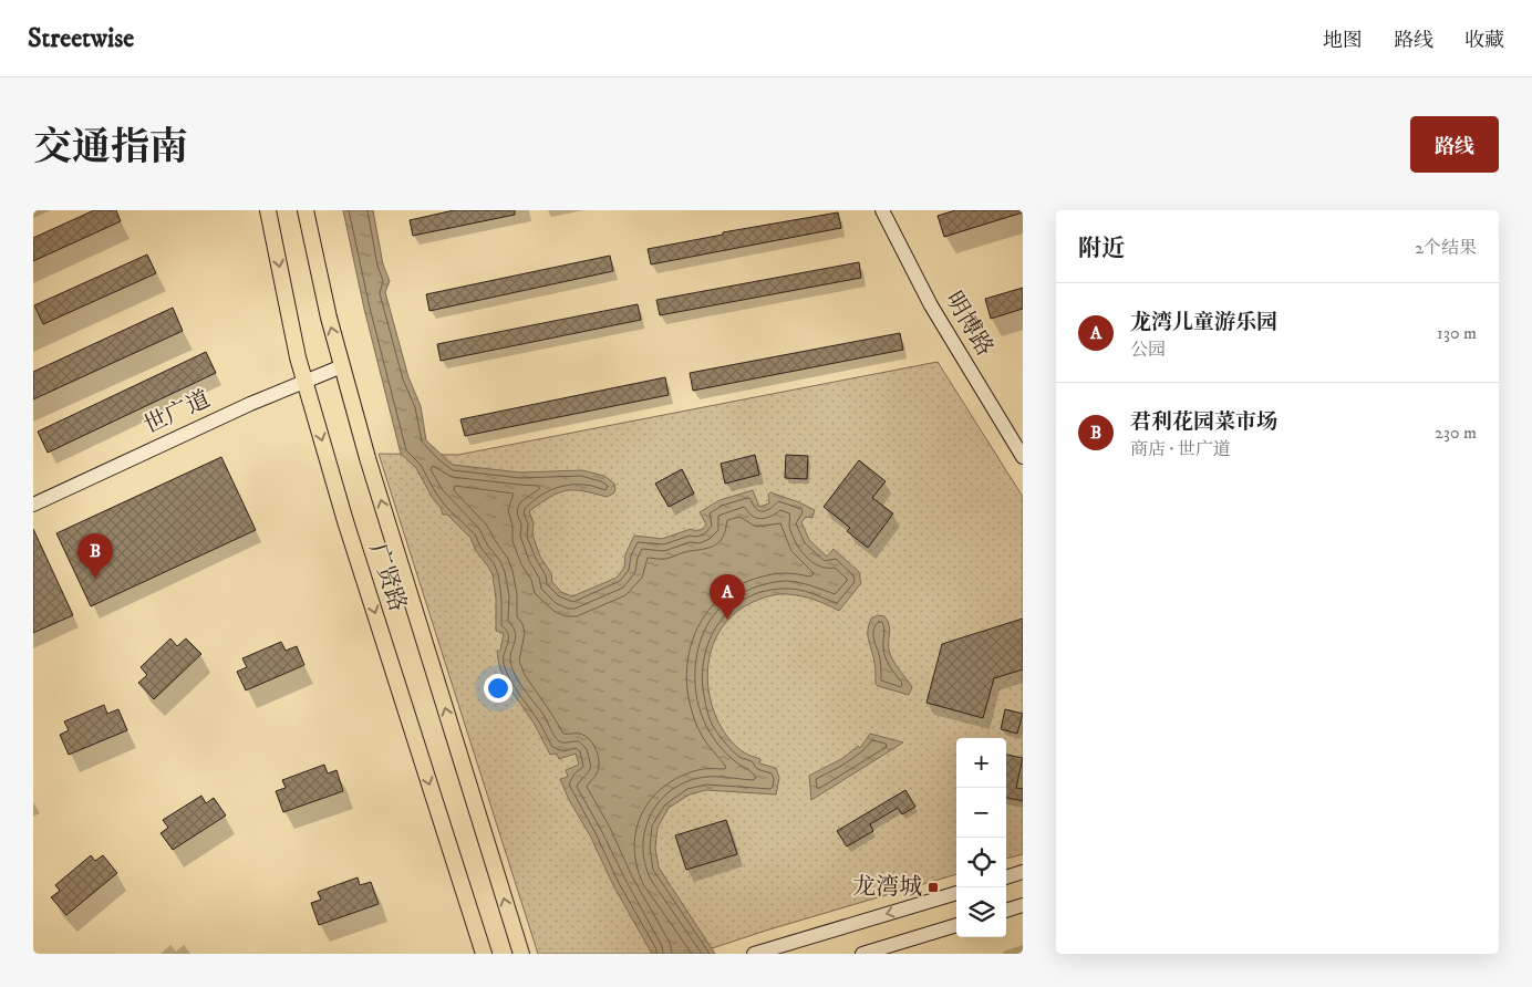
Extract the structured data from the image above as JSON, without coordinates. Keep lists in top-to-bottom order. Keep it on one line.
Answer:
{"streets":{"main road":["广贤路"],"street":["明博路","世广道"]},"crossings":[["世广道","广贤路"]],"places":{"transit":["龙湾城"]},"page":{"header":"Streetwise","nav":["地图","路线","收藏"],"title":"交通指南","buttons":"路线","heading":["附近","2个结果"],"list":[{"mark":"A","name":"龙湾儿童游乐园","note":"公园","value":"130 m"},{"mark":"B","name":"君利花园菜市场","note":"商店 · 世广道","value":"230 m"}],"pins":["B","A"],"map_buttons":["+","−"]}}
